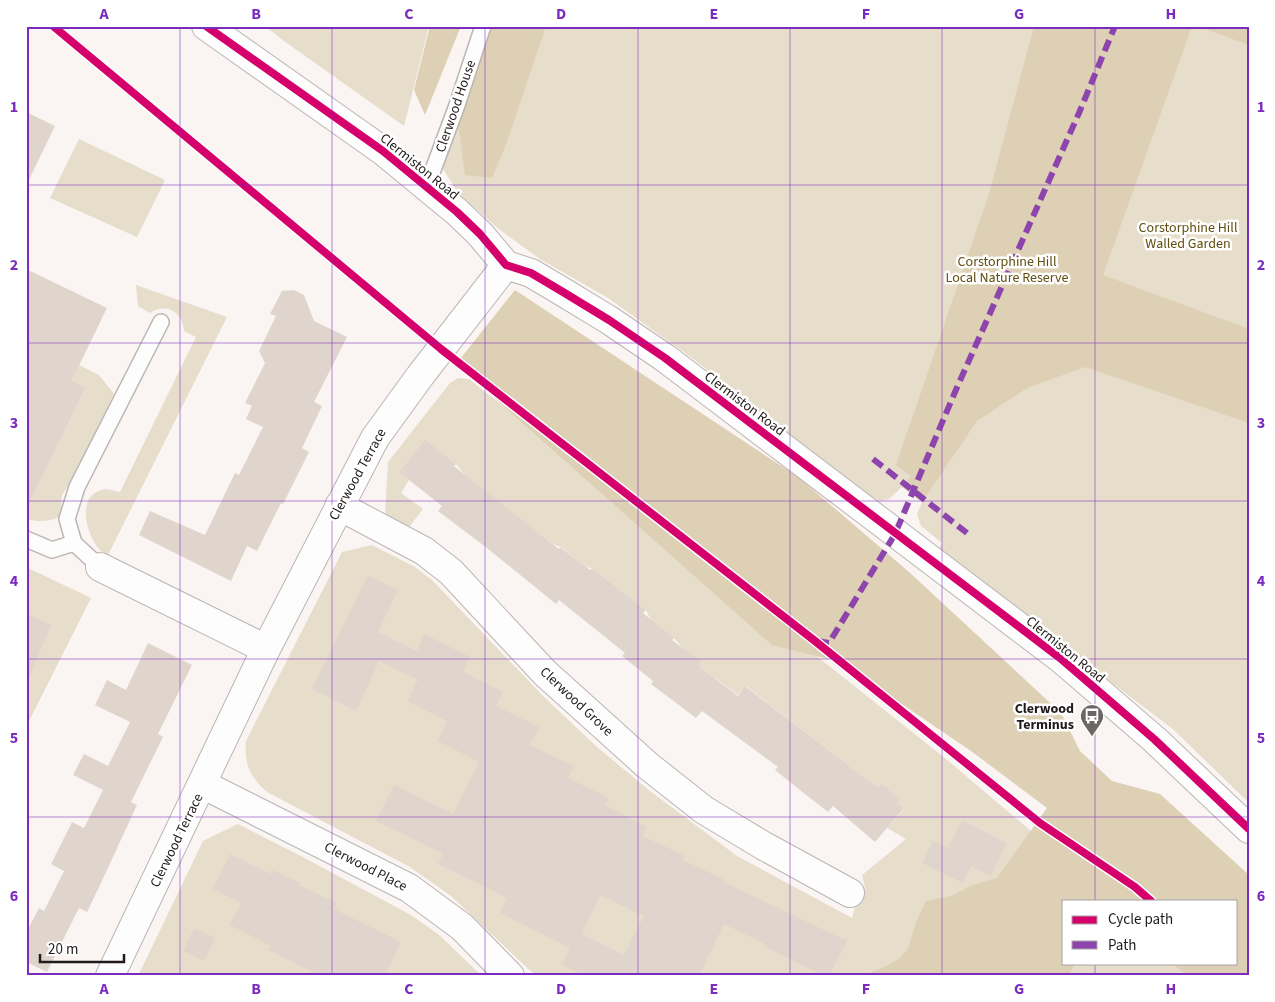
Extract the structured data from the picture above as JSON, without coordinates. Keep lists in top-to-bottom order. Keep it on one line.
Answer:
{"streets":{"street":["Clermiston Road","Clerwood Terrace","Clerwood Grove","Clerwood Place"],"lane":["Clerwood House"]},"crossings":[["Clerwood House","Clermiston Road"],["Clermiston Road","Clerwood Terrace"],["Clerwood Terrace","Clerwood Grove"],["Clerwood Terrace","Clerwood Place"]],"parks":["Corstorphine Hill Walled Garden","Corstorphine Hill Local Nature Reserve"],"places":{"bus stop":["Clerwood Terminus"]},"legend":["Cycle path","Path"],"scale_bar":"20 m","grid":{"columns":["A","B","C","D","E","F","G","H"],"rows":["1","2","3","4","5","6"]}}
